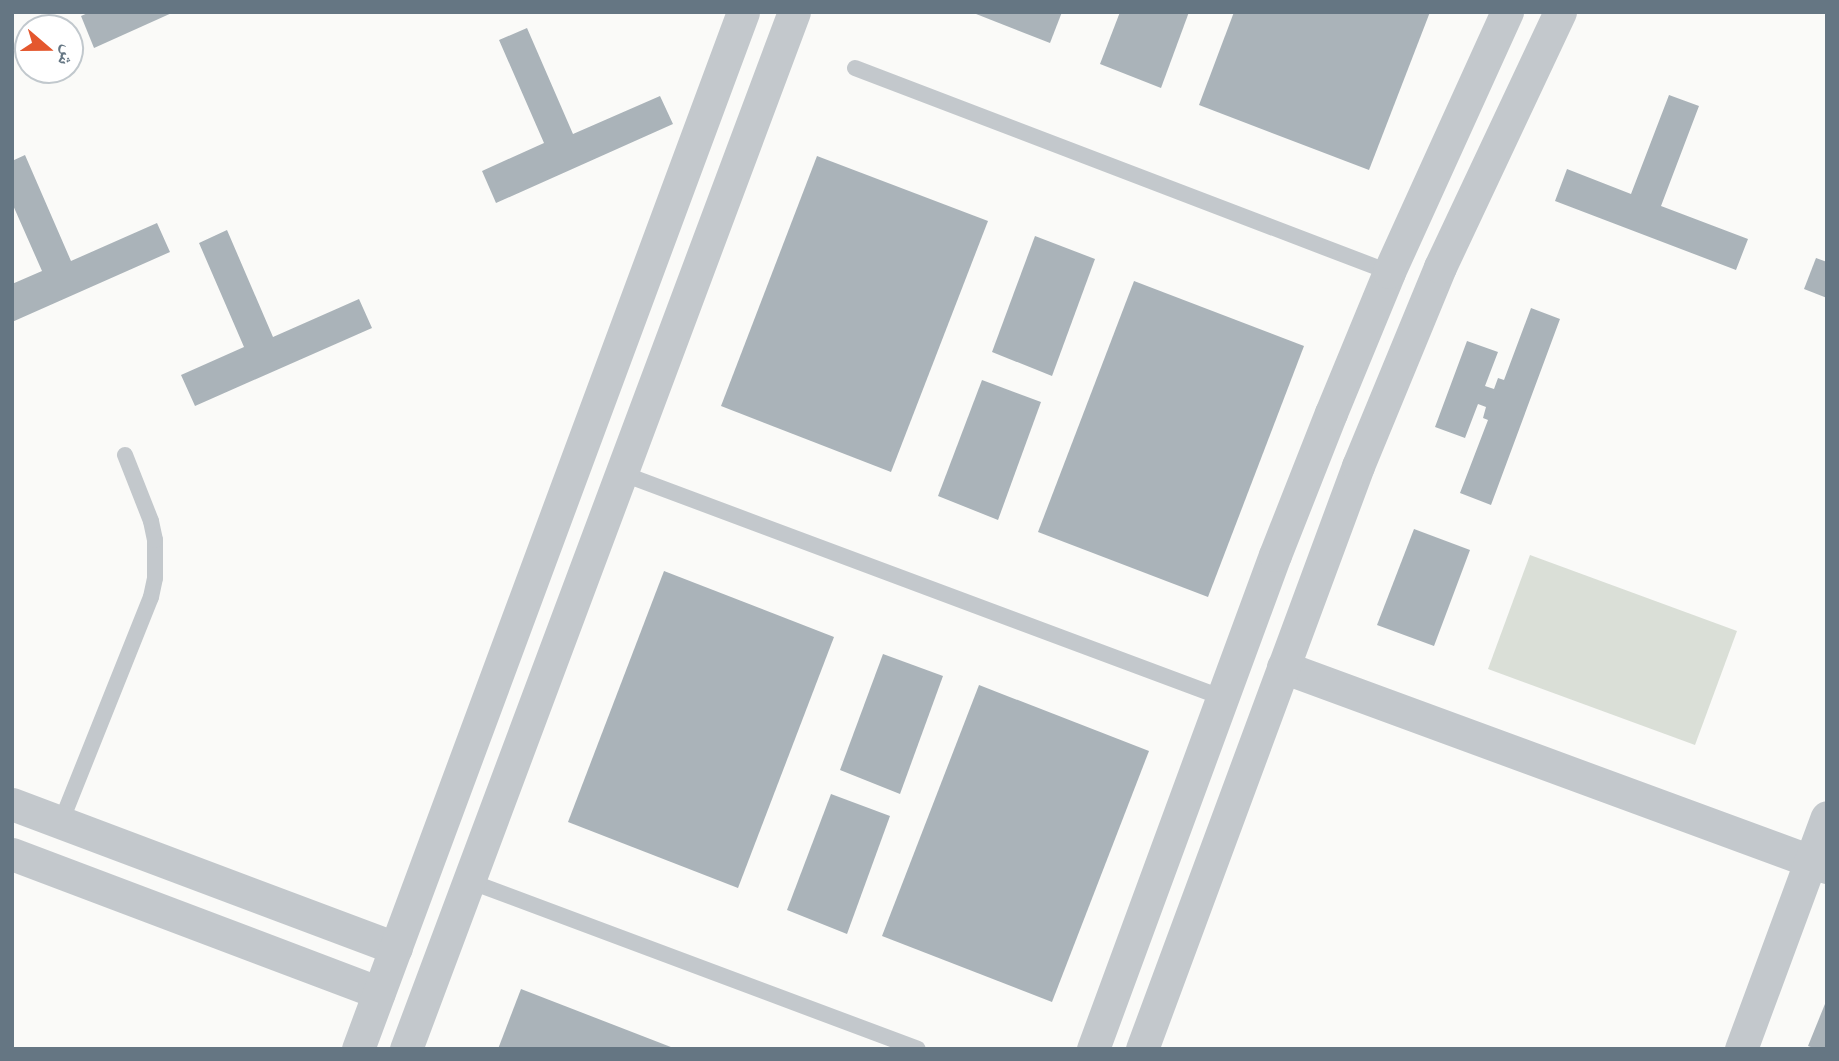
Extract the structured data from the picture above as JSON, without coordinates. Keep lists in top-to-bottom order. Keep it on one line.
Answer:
{"north":"right"}
